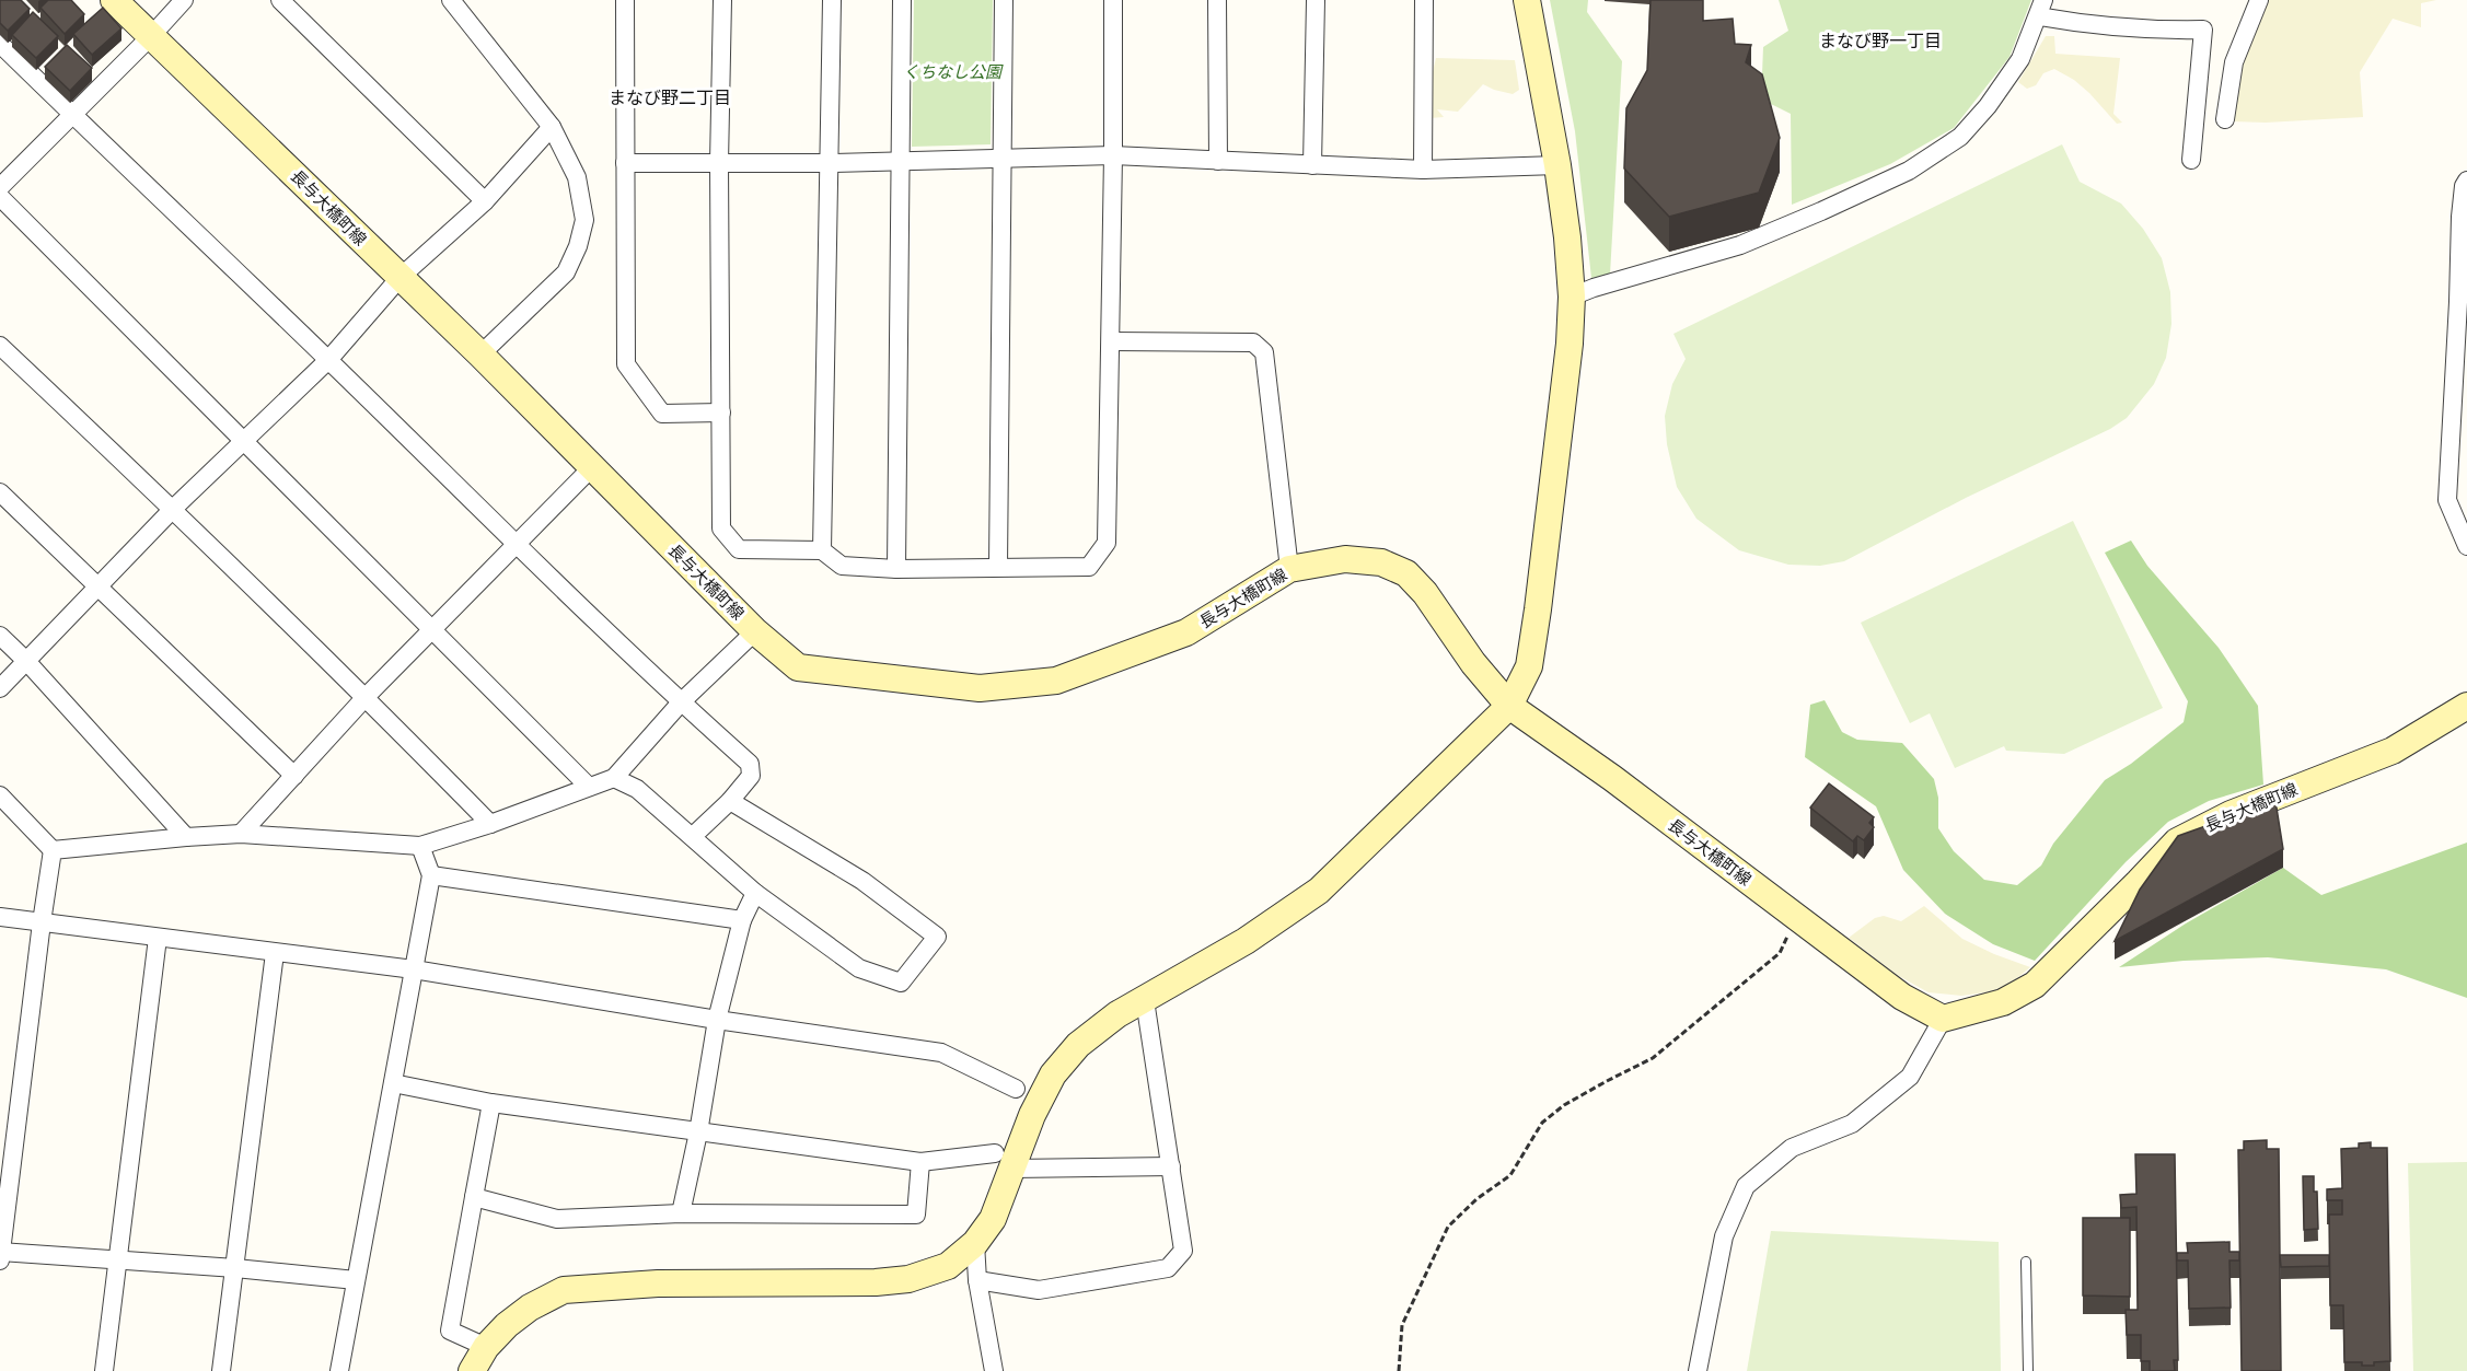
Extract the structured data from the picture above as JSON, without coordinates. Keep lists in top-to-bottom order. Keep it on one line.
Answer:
{"streets":{"main road":["長与大橋町線"]},"districts":["まなび野一丁目","まなび野二丁目"],"parks":["くちなし公園"]}
